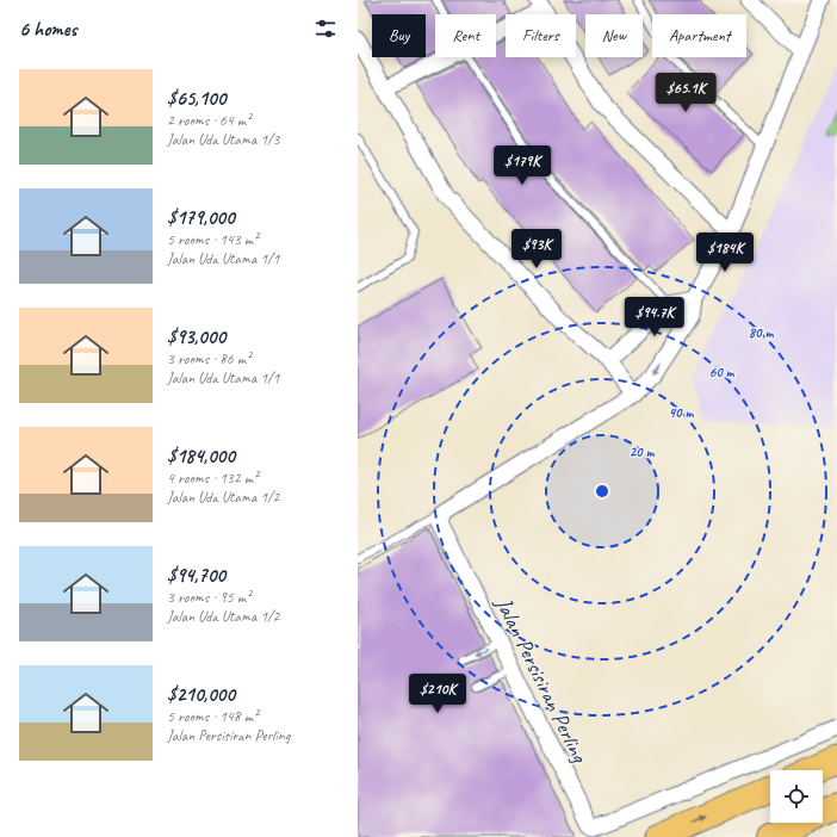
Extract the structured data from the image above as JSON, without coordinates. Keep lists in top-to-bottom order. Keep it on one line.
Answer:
{"streets":{"street":["Jalan Persisiran Perling"]},"page":{"heading":"6 homes","chip":["Buy","Rent","Filters","New","Apartment"],"list":[{"name":"$65,100","note":"2 rooms · 64 m² · Jalan Uda Utama 1/3"},{"name":"$179,000","note":"5 rooms · 143 m² · Jalan Uda Utama 1/1"},{"name":"$93,000","note":"3 rooms · 86 m² · Jalan Uda Utama 1/1"},{"name":"$184,000","note":"4 rooms · 132 m² · Jalan Uda Utama 1/2"},{"name":"$94,700","note":"3 rooms · 95 m² · Jalan Uda Utama 1/2"},{"name":"$210,000","note":"5 rooms · 148 m² · Jalan Persisiran Perling"}],"price":["$65.1K","$179K","$93K","$184K","$94.7K","$210K"]},"rings":["80 m","60 m","40 m","20 m"]}
